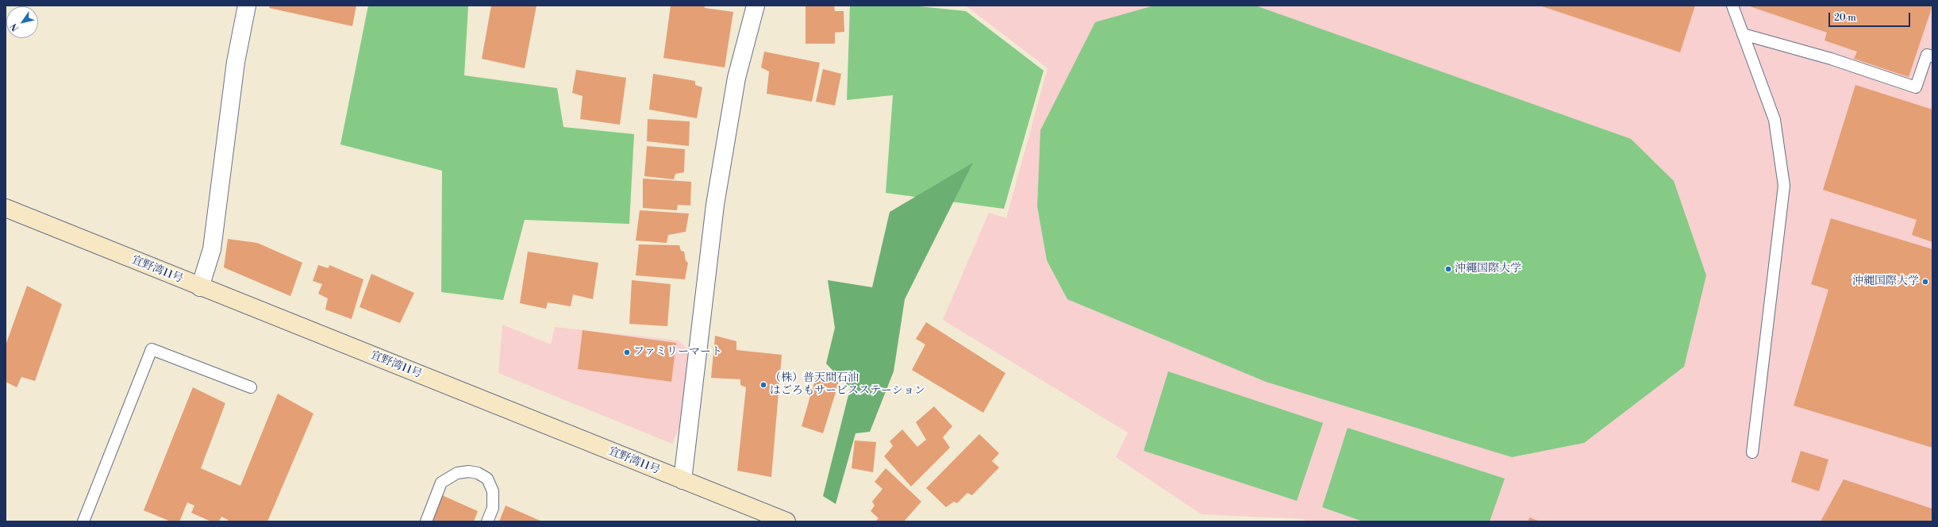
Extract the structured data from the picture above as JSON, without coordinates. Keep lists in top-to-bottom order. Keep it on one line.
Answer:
{"streets":{"street":["宜野湾11号"]},"places":["沖繩国際大学","沖縄国際大学","ファミリーマート","（株）普天間石油 はごろもサービスステーション"],"scale_bar":"20 m","north":"bottom left"}
